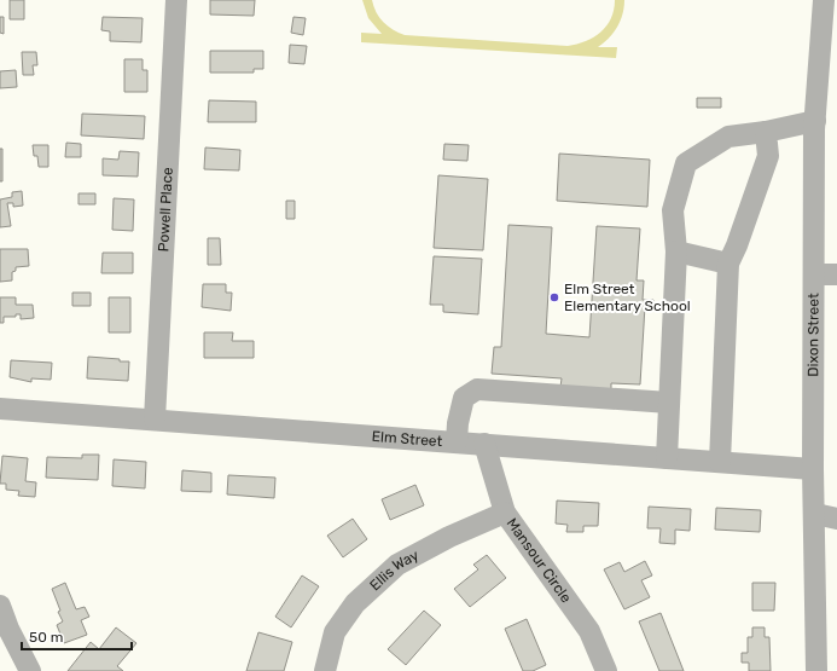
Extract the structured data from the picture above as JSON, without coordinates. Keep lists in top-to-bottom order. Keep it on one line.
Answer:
{"streets":{"street":["Powell Place","Dixon Street","Elm Street","Mansour Circle","Ellis Way"]},"crossings":[["Powell Place","Elm Street"],["Dixon Street","Elm Street"],["Elm Street","Mansour Circle"],["Mansour Circle","Ellis Way"]],"places":["Elm Street Elementary School"],"scale_bar":"50 m"}
